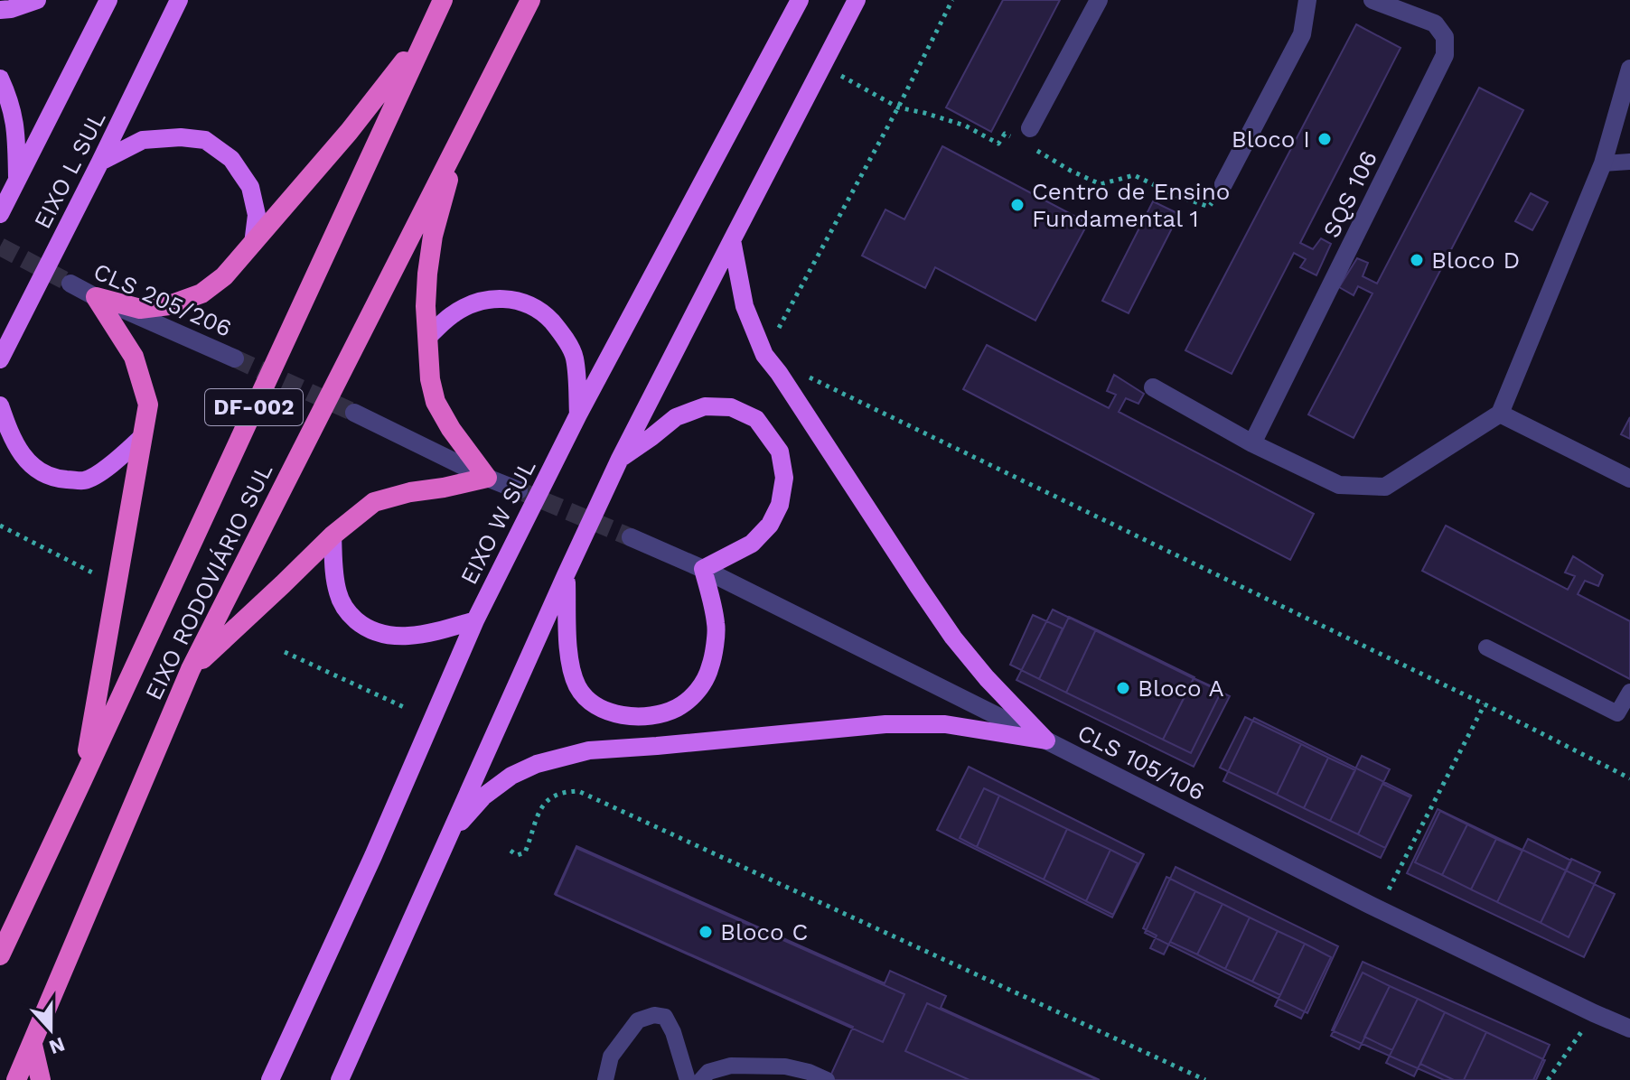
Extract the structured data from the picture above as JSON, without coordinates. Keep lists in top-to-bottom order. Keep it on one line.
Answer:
{"streets":{"highway":["DF-002","EIXO RODOVIÁRIO SUL"],"main road":["EIXO L SUL","EIXO W SUL"],"street":["SQS 106","CLS 205/206","CLS 105/106"]},"places":["Bloco I","Centro de Ensino Fundamental 1","Bloco D","Bloco A","Bloco C"],"north":"bottom"}
